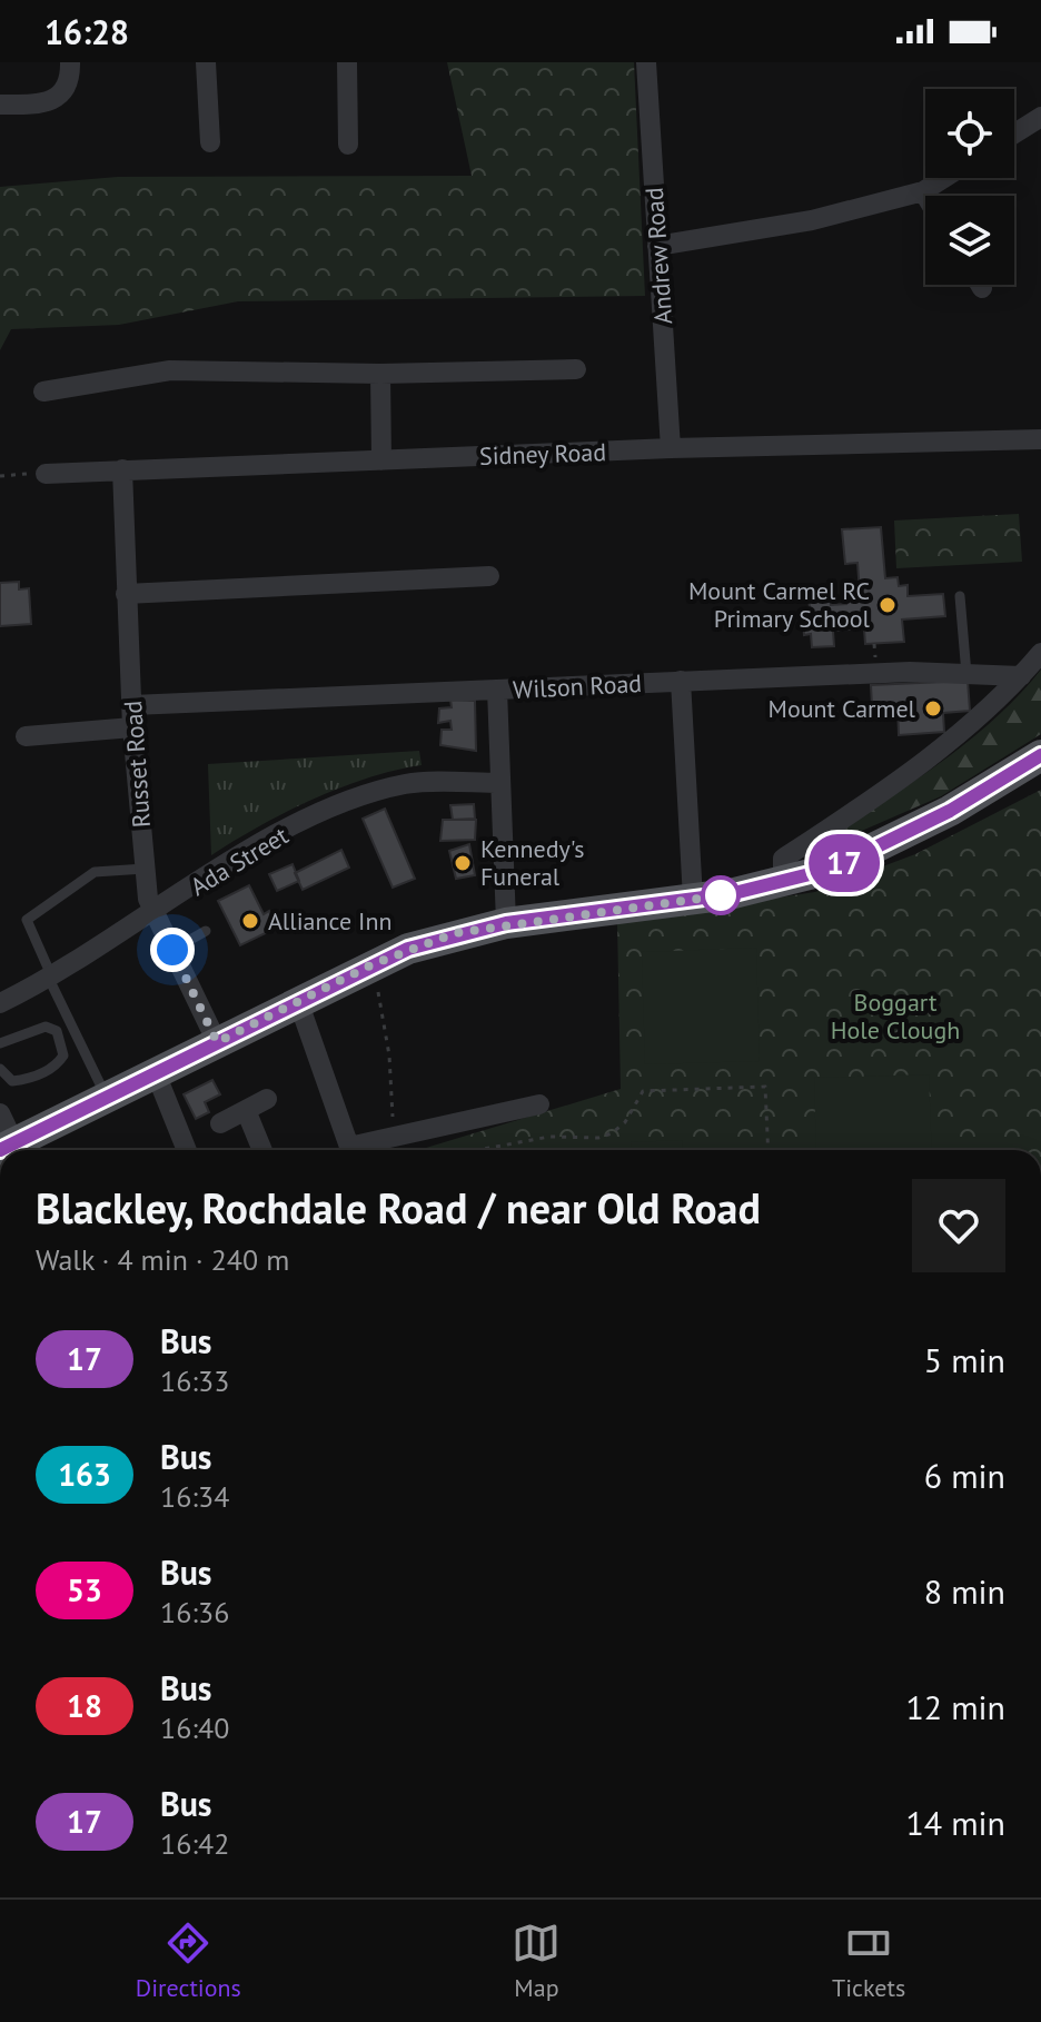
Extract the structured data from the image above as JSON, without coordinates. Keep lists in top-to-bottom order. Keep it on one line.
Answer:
{"streets":{"street":["Andrew Road","Sidney Road","Wilson Road","Russet Road","Ada Street"]},"crossings":[["Andrew Road","Sidney Road"],["Sidney Road","Russet Road"],["Wilson Road","Russet Road"],["Russet Road","Ada Street"]],"parks":["Boggart Hole Clough"],"places":["Mount Carmel RC Primary School","Mount Carmel","Kennedy's Funeral","Alliance Inn"],"lines":["bus line 17"],"page":{"status":"16:28","on_map":"17","heading":["Blackley, Rochdale Road / near Old Road","Walk · 4 min · 240 m"],"list":[{"mark":"17","name":"Bus","note":"16:33","value":"5 min"},{"mark":"163","name":"Bus","note":"16:34","value":"6 min"},{"mark":"53","name":"Bus","note":"16:36","value":"8 min"},{"mark":"18","name":"Bus","note":"16:40","value":"12 min"},{"mark":"17","name":"Bus","note":"16:42","value":"14 min"}],"tabs":["Directions","Map","Tickets"]}}
